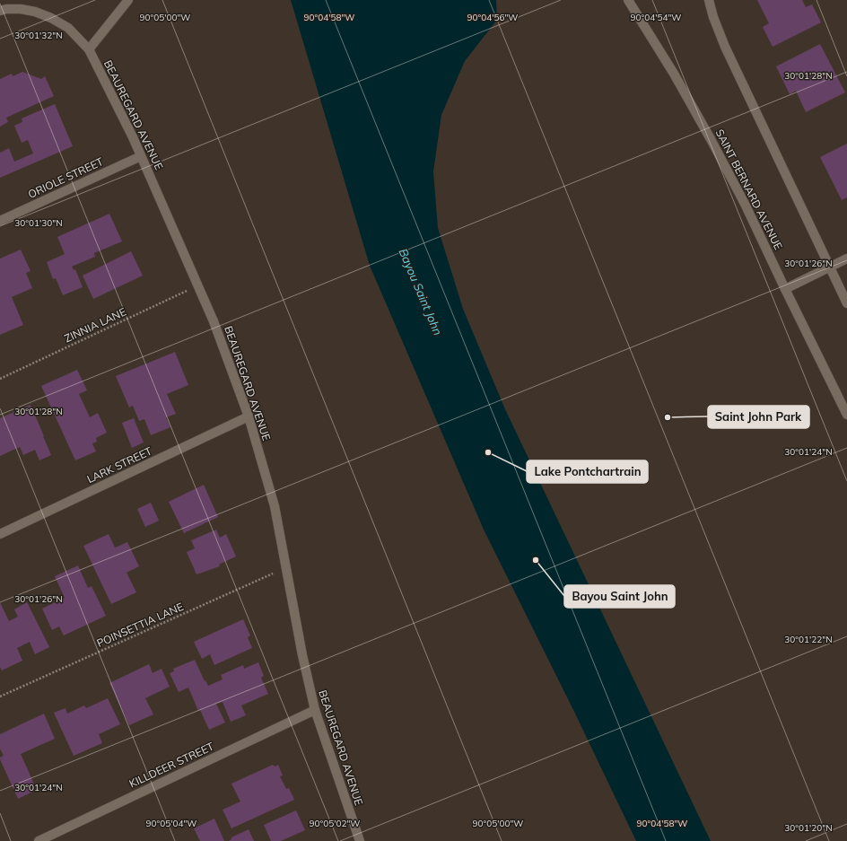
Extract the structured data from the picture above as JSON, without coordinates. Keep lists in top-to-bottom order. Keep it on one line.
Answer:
{"streets":{"street":["BEAUREGARD AVENUE","ORIOLE STREET","SAINT BERNARD AVENUE","LARK STREET","KILLDEER STREET"],"path":["ZINNIA LANE","POINSETTIA LANE"]},"crossings":[["BEAUREGARD AVENUE","ORIOLE STREET"],["BEAUREGARD AVENUE","ZINNIA LANE"],["BEAUREGARD AVENUE","LARK STREET"],["BEAUREGARD AVENUE","POINSETTIA LANE"],["BEAUREGARD AVENUE","KILLDEER STREET"]],"water":["Bayou Saint John"],"places":["Saint John Park","Lake Pontchartrain","Bayou Saint John"],"coordinates":["90°05'00\"W","90°04'58\"W","90°04'56\"W","90°04'54\"W","30°01'32\"N","30°01'28\"N","30°01'30\"N","30°01'26\"N","30°01'24\"N","30°01'22\"N","90°05'04\"W","90°05'02\"W","30°01'20\"N"]}
